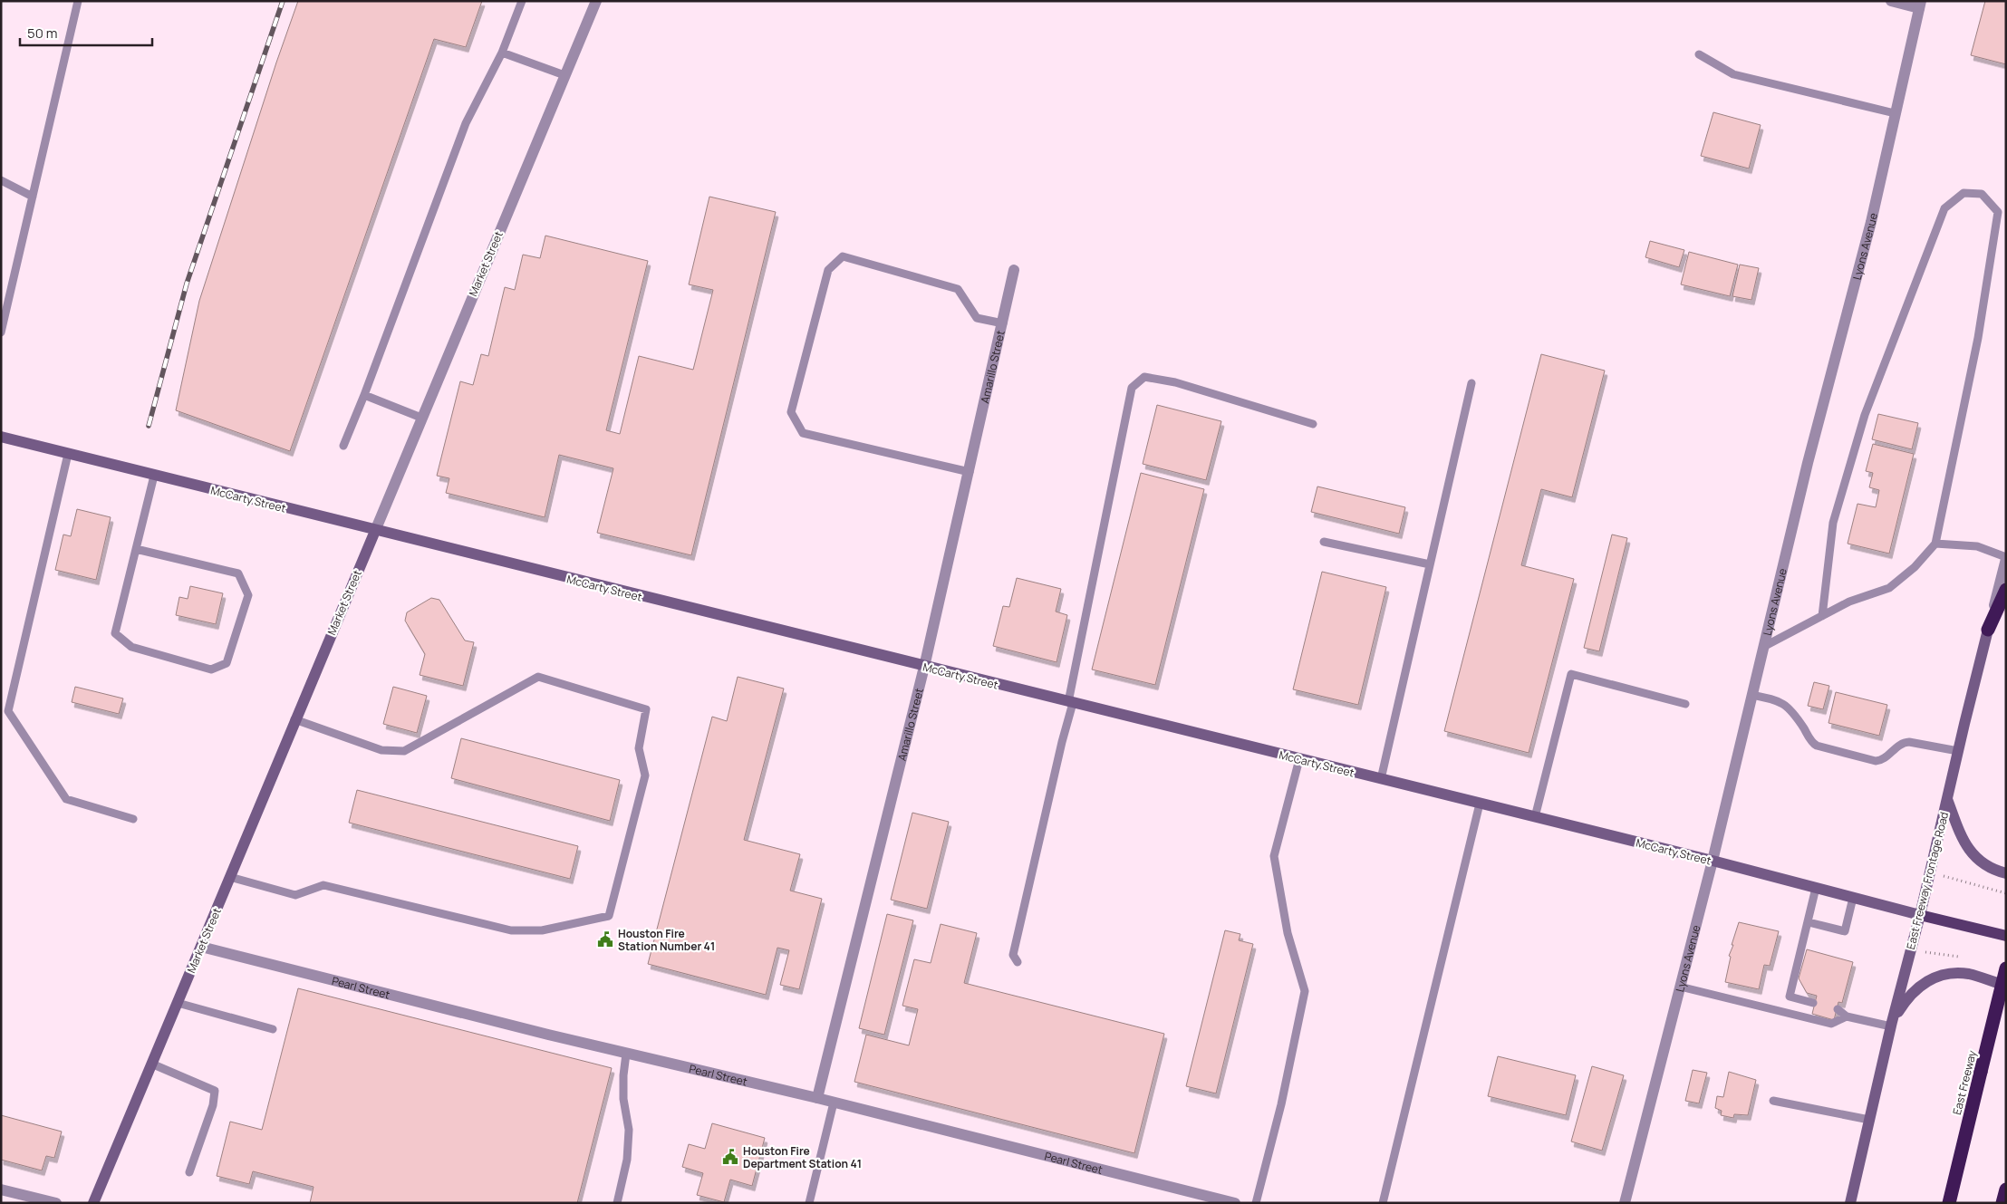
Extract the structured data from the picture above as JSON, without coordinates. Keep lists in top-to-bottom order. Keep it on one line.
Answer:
{"streets":{"highway":["East Freeway"],"main road":["Market Street","McCarty Street","East Freeway Frontage Road"],"street":["Lyons Avenue","Amarillo Street","Pearl Street"]},"crossings":[["Lyons Avenue","McCarty Street"],["Market Street","McCarty Street"],["Market Street","Pearl Street"],["Amarillo Street","McCarty Street"],["Amarillo Street","Pearl Street"],["McCarty Street","East Freeway Frontage Road"]],"places":{"public building":["Houston Fire Station Number 41","Houston Fire Department Station 41"]},"scale_bar":"50 m"}
